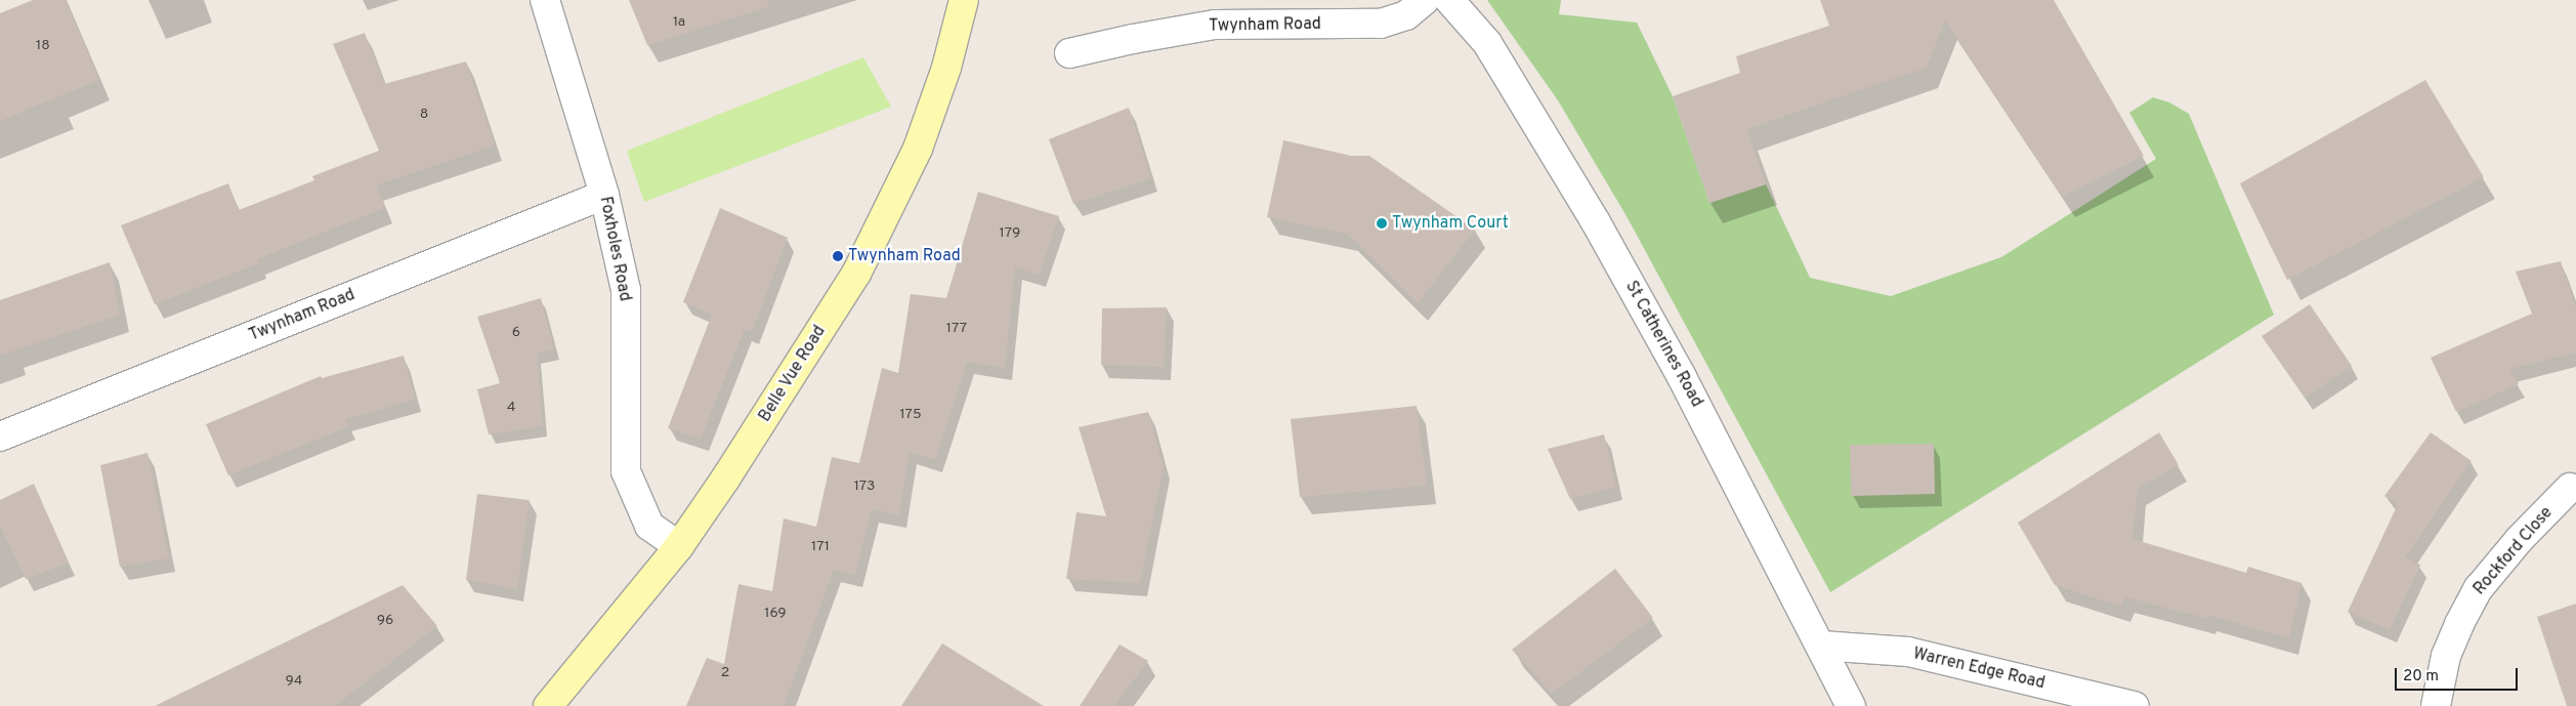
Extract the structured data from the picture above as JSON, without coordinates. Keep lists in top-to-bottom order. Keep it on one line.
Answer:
{"streets":{"main road":["Belle Vue Road"],"street":["Twynham Road","Foxholes Road","St Catherines Road","Rockford Close","Warren Edge Road"]},"crossings":[["Twynham Road","Foxholes Road"],["Foxholes Road","Belle Vue Road"],["St Catherines Road","Warren Edge Road"]],"places":["Twynham Court","Twynham Road"],"house_numbers":["1a","18","8","179","177","6","4","175","173","171","169","96","2","94"],"scale_bar":"20 m"}
